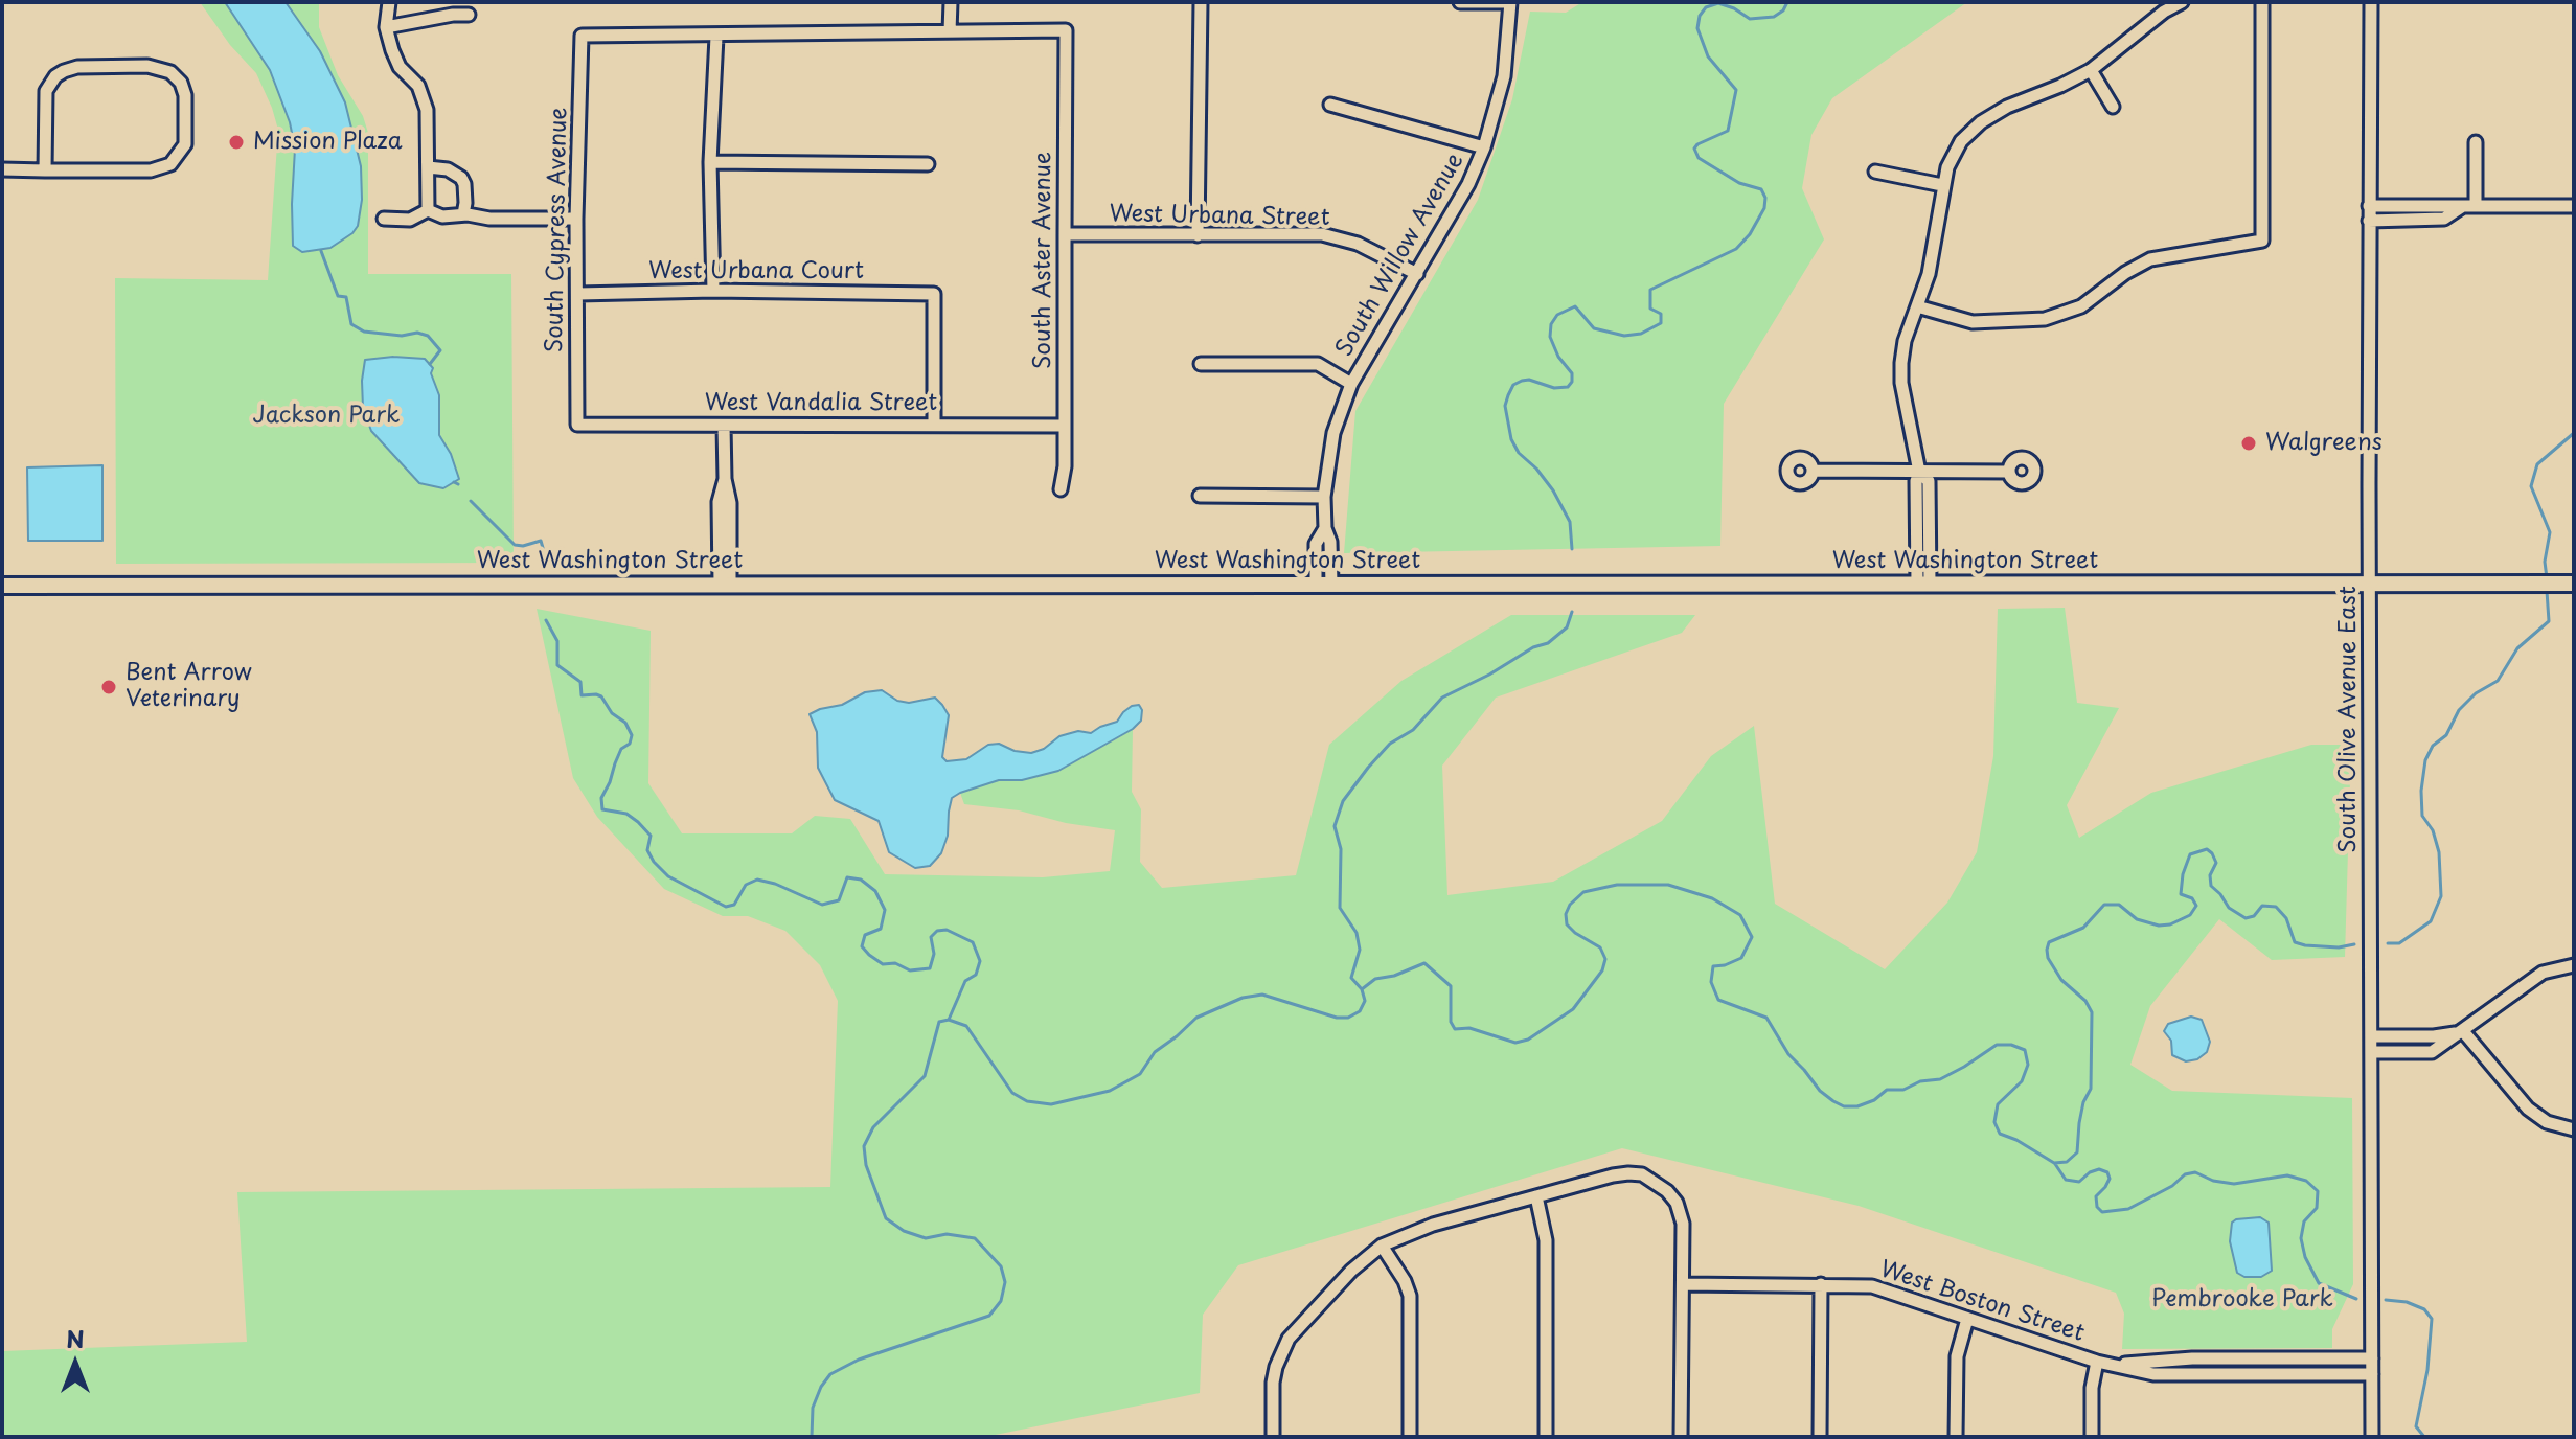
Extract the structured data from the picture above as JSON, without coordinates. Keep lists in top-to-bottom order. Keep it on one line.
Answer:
{"streets":{"main road":["West Washington Street"],"street":["West Urbana Street","South Cypress Avenue","South Willow Avenue","South Aster Avenue","West Urbana Court","West Vandalia Street","South Olive Avenue East","West Boston Street"]},"crossings":[["West Urbana Street","South Willow Avenue"],["West Urbana Street","South Aster Avenue"],["South Cypress Avenue","West Urbana Court"],["South Cypress Avenue","West Vandalia Street"],["South Willow Avenue","West Washington Street"],["South Aster Avenue","West Vandalia Street"],["West Urbana Court","West Vandalia Street"],["West Washington Street","South Olive Avenue East"],["South Olive Avenue East","West Boston Street"]],"parks":["Jackson Park","Pembrooke Park"],"places":["Mission Plaza","Walgreens","Bent Arrow Veterinary"],"north":"top"}
